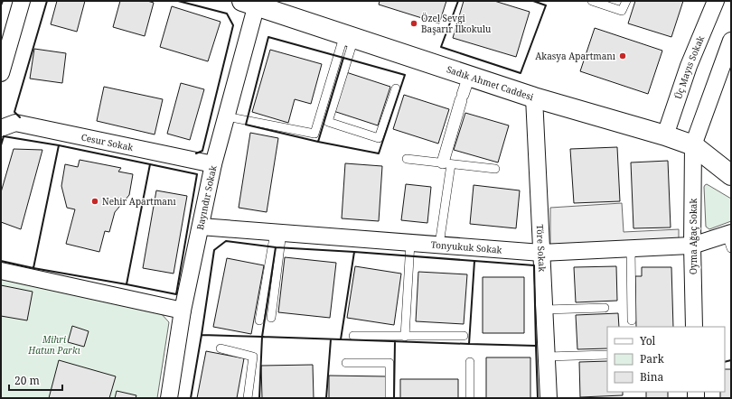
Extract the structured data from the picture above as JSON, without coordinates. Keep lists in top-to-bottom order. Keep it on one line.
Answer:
{"streets":{"main road":["Sadık Ahmet Caddesi"],"street":["Üç Mayıs Sokak","Cesur Sokak","Bayındır Sokak","Oyma Ağaç Sokak","Tonyukuk Sokak","Töre Sokak"]},"crossings":[["Üç Mayıs Sokak","Sadık Ahmet Caddesi"],["Sadık Ahmet Caddesi","Bayındır Sokak"],["Sadık Ahmet Caddesi","Oyma Ağaç Sokak"],["Sadık Ahmet Caddesi","Töre Sokak"],["Cesur Sokak","Bayındır Sokak"],["Bayındır Sokak","Tonyukuk Sokak"],["Oyma Ağaç Sokak","Tonyukuk Sokak"],["Tonyukuk Sokak","Töre Sokak"]],"parks":["Mihri Hatun Parkı"],"places":["Özel Sevgi Başarır İlkokulu","Akasya Apartmanı","Nehir Apartmanı"],"legend":["Yol","Park","Bina"],"scale_bar":"20 m"}
